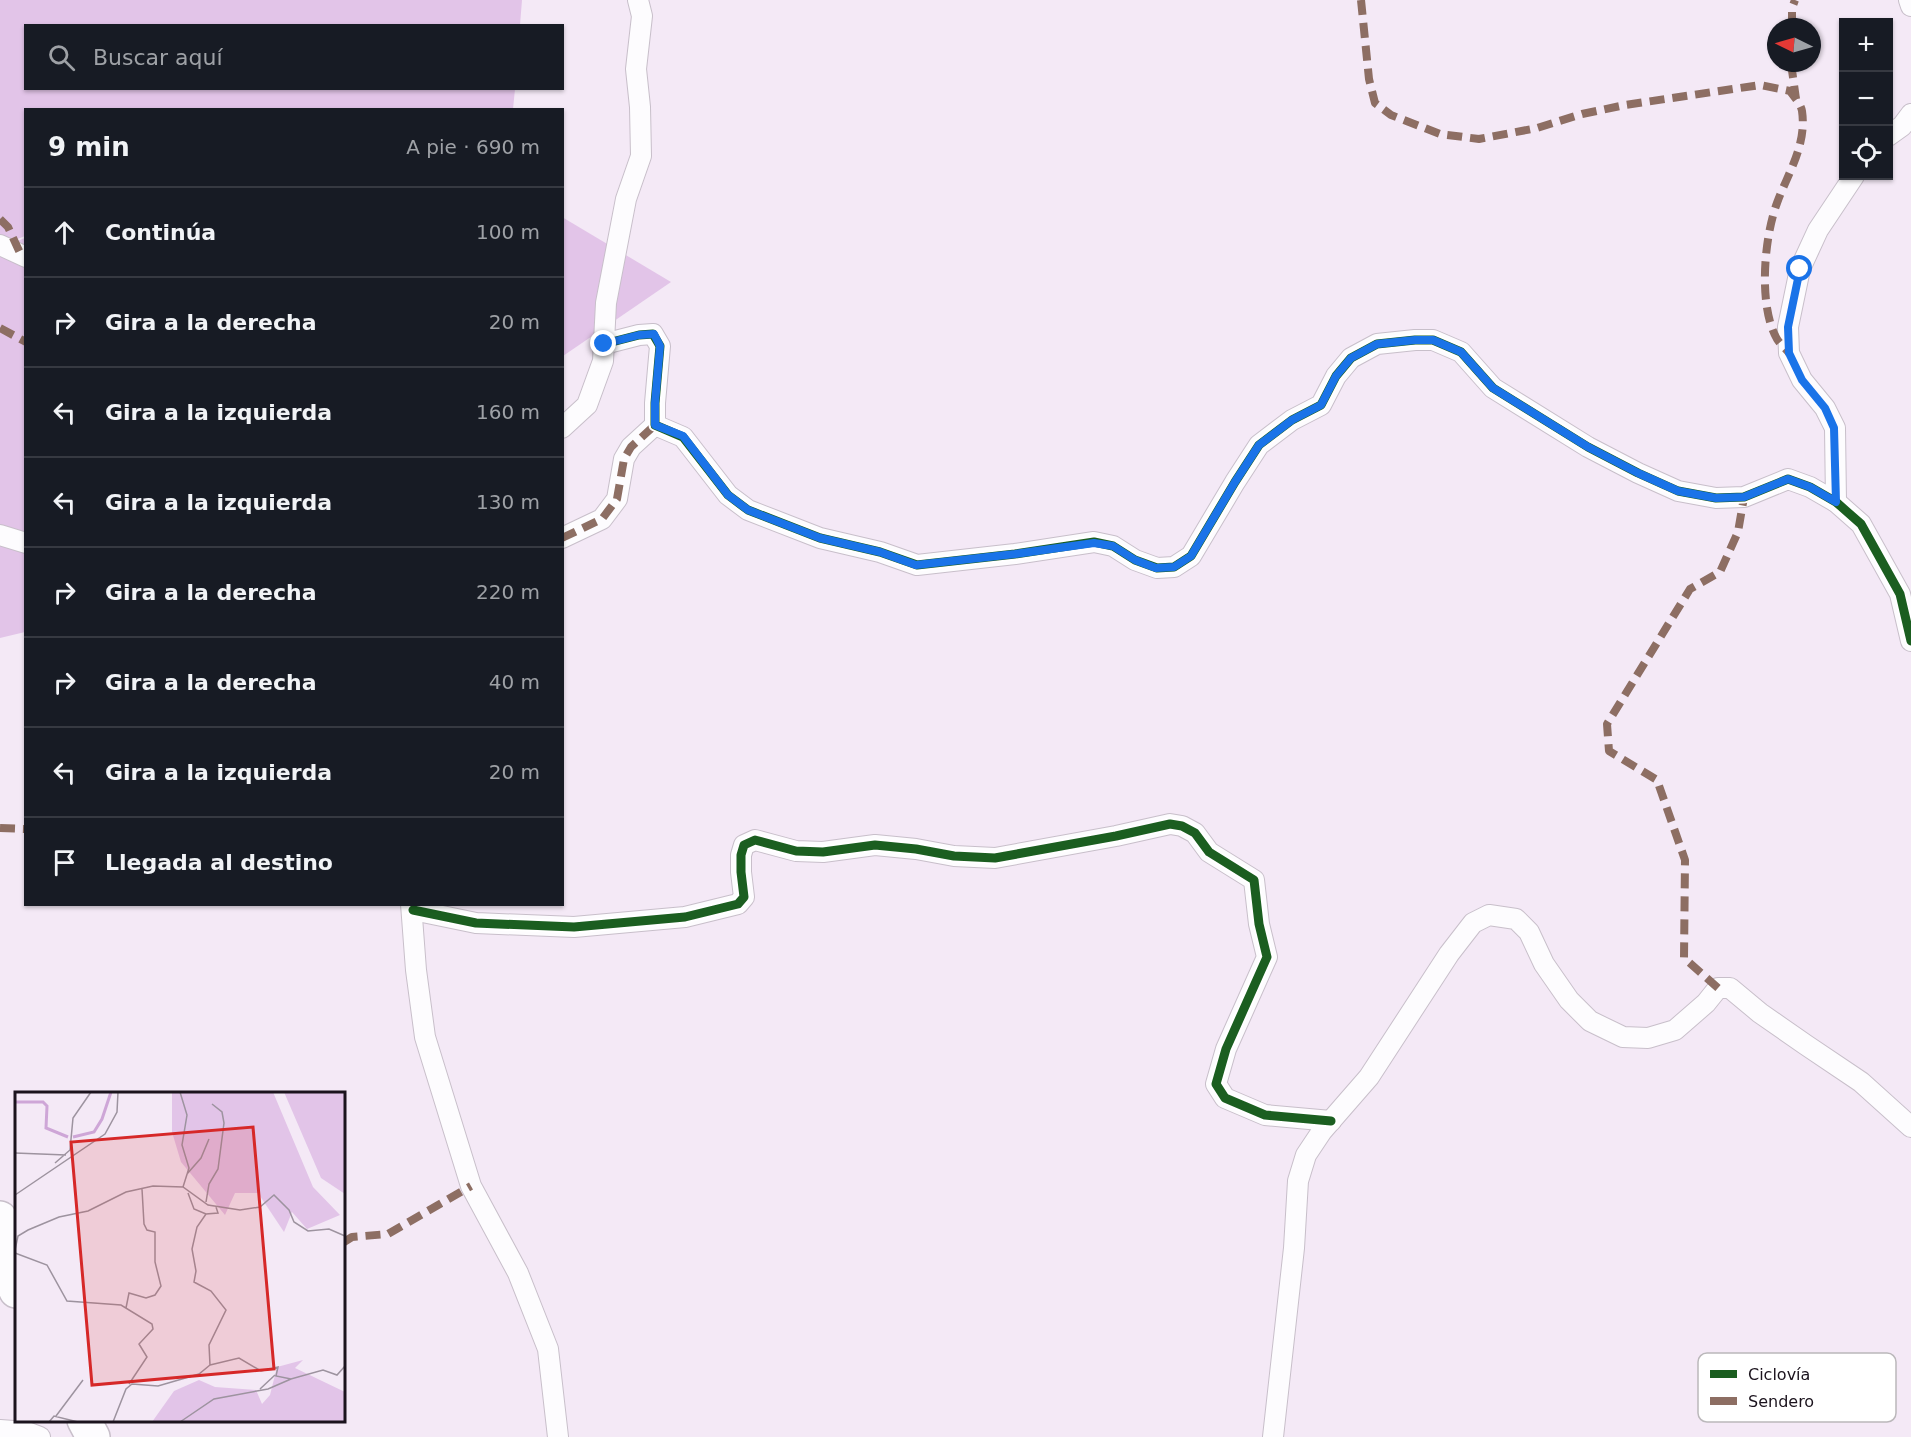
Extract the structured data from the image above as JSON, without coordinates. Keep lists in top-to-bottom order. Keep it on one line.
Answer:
{"legend":["Ciclovía","Sendero"],"north":"left","page":{"map_buttons":["+","−"],"search":"Buscar aquí","heading":["9 min","A pie · 690 m"],"list":[["Continúa","100 m"],["Gira a la derecha","20 m"],["Gira a la izquierda","160 m"],["Gira a la izquierda","130 m"],["Gira a la derecha","220 m"],["Gira a la derecha","40 m"],["Gira a la izquierda","20 m"],"Llegada al destino"]}}
